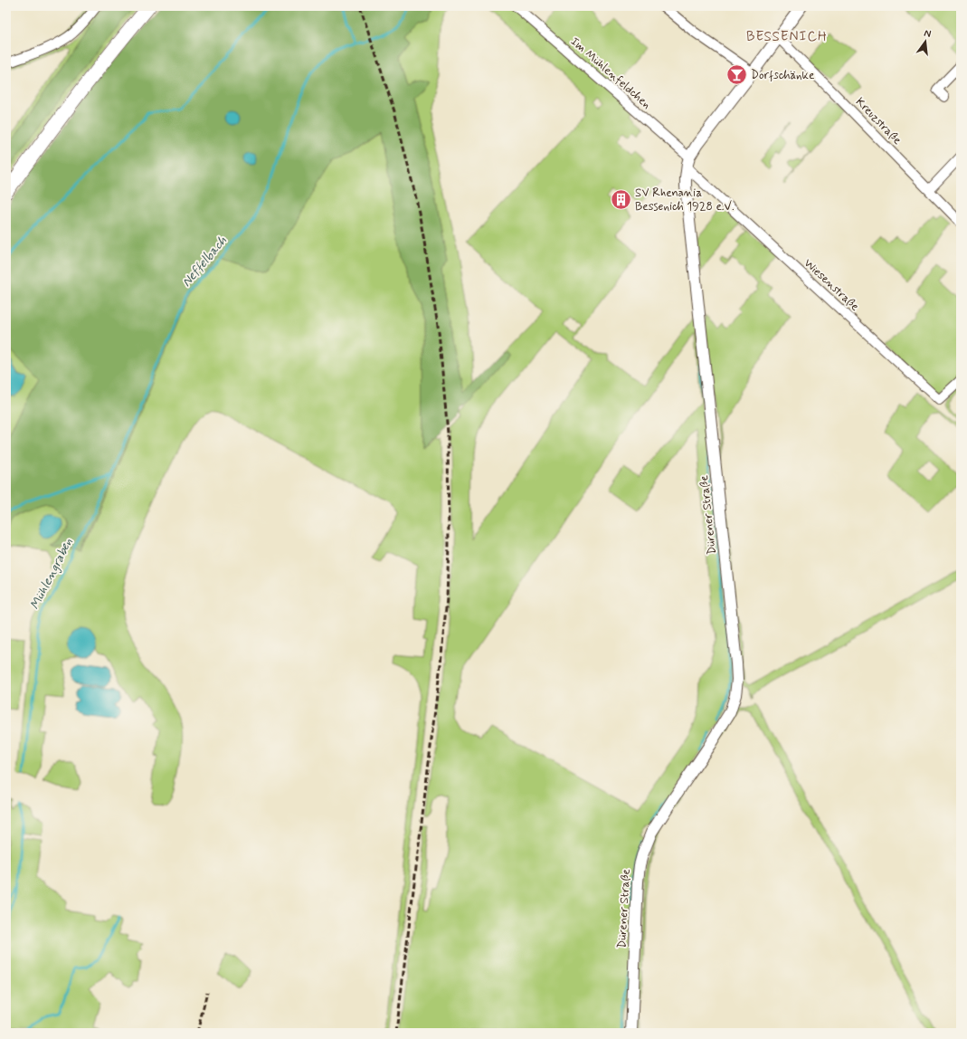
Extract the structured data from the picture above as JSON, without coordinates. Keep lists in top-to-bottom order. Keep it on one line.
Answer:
{"streets":{"street":["Im Mühlenfeldchen","Kreuzstraße","Wiesenstraße","Dürener Straße"]},"crossings":[["Im Mühlenfeldchen","Wiesenstraße"],["Im Mühlenfeldchen","Dürener Straße"],["Kreuzstraße","Dürener Straße"],["Wiesenstraße","Dürener Straße"]],"districts":["BESSENICH"],"water":["Neffelbach","Mühlengraben"],"places":{"bar":["Dorfschänke"],"building":["SV Rhenania Bessenich 1928 e.V."]},"north":"top"}
